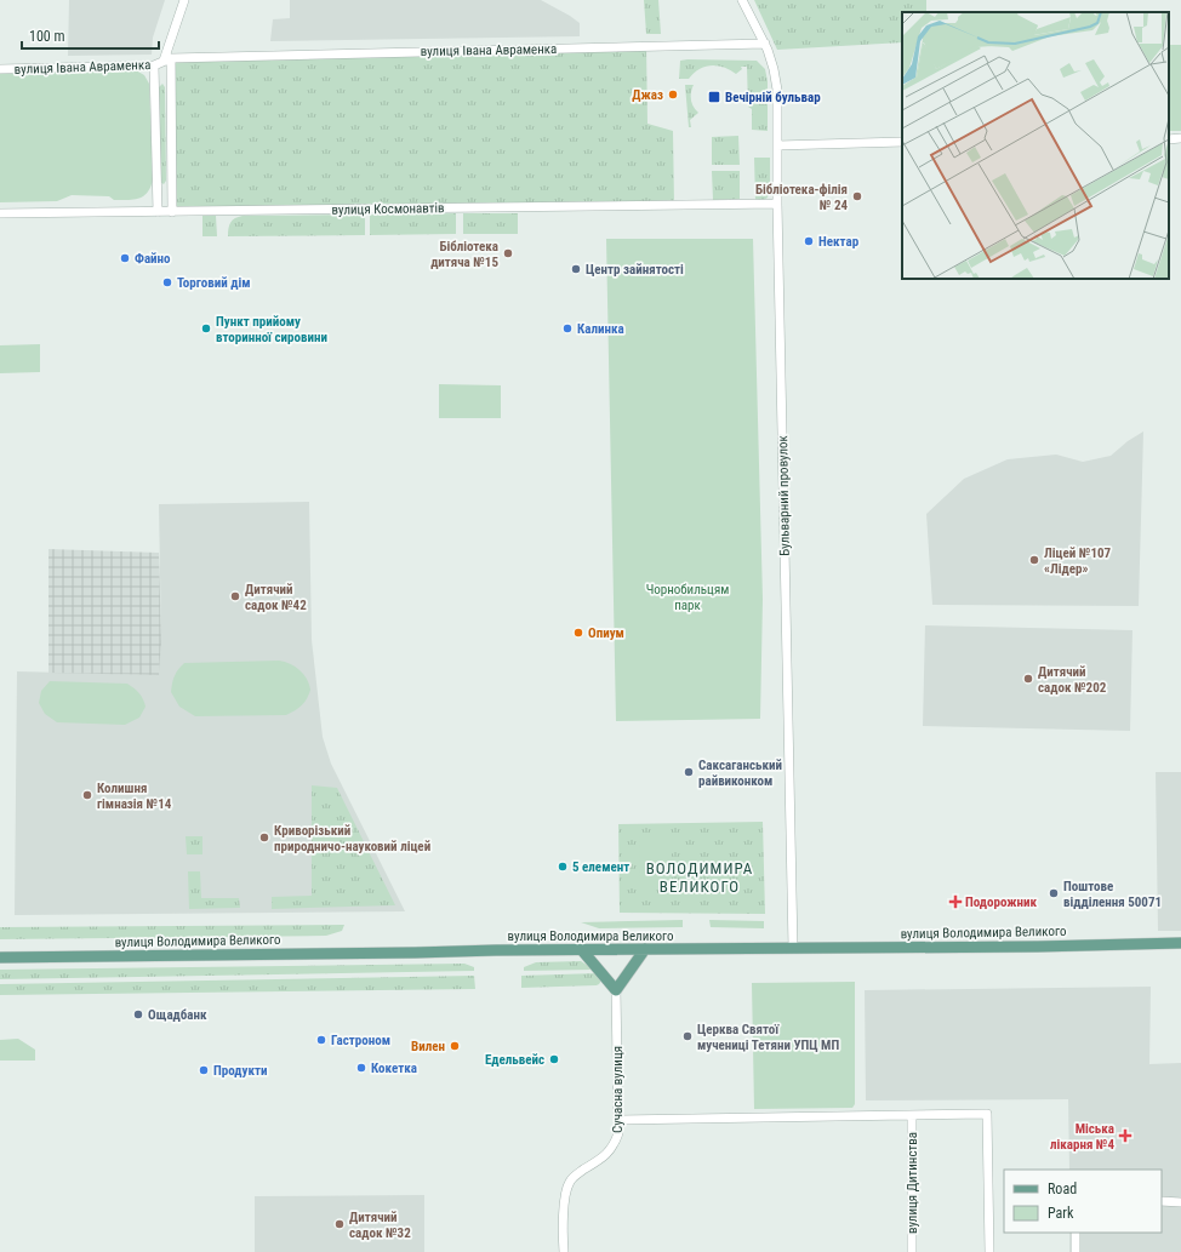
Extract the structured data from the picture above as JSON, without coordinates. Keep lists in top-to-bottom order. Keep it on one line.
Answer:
{"streets":{"main road":["вулиця Володимира Великого"],"street":["вулиця Івана Авраменка","вулиця Космонавтів","Бульварний провулок","Сучасна вулиця","вулиця Дитинства"]},"crossings":[["вулиця Івана Авраменка","Бульварний провулок"],["вулиця Космонавтів","Бульварний провулок"],["Бульварний провулок","вулиця Володимира Великого"]],"districts":["ВОЛОДИМИРА ВЕЛИКОГО"],"parks":["Чорнобильцям парк"],"places":{"other":["Джаз","Бібліотека-філія № 24","Нектар","Бібліотека дитяча №15","Файно","Центр зайнятості","Торговий дім","Пункт прийому вторинної сировини","Калинка","Ліцей №107 «Лідер»","Дитячий садок №42","Опиум","Дитячий садок №202","Саксаганський райвиконком","Колишня гімназія №14","Криворізький природничо-науковий ліцей","5 елемент","Поштове відділення 50071","Ощадбанк","Церква Святої мучениці Тетяни УПЦ МП","Гастроном","Вилен","Едельвейс","Кокетка","Продукти","Дитячий садок №32"],"transit":["Вечірній бульвар"],"health":["Подорожник","Міська лікарня №4"]},"legend":["Road","Park"],"scale_bar":"100 m"}
